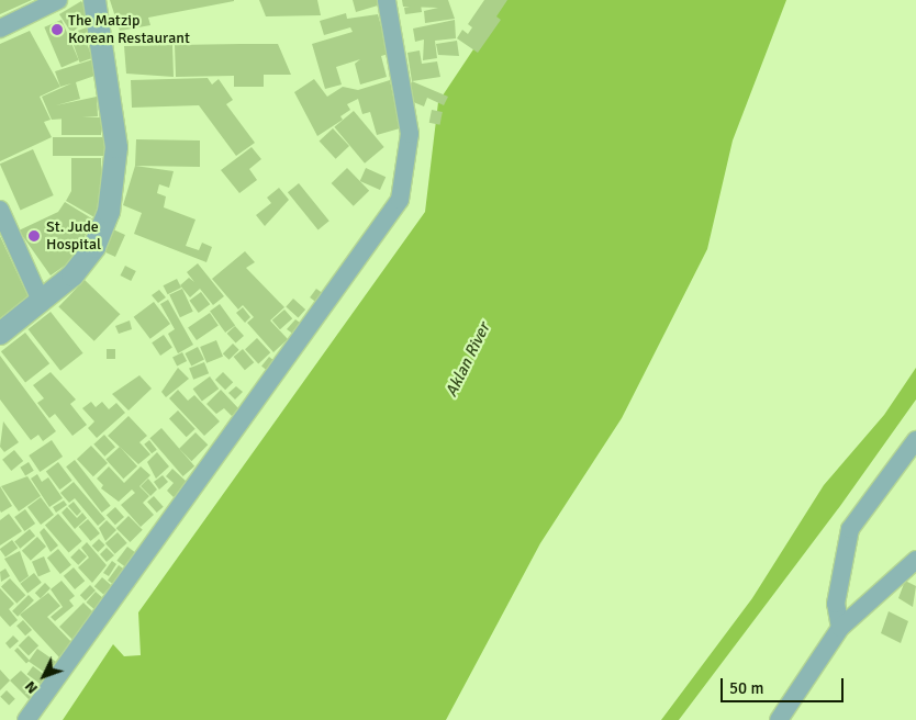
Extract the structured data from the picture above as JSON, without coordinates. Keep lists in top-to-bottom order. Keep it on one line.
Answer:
{"water":["Aklan River"],"places":["The Matzip Korean Restaurant","St. Jude Hospital"],"scale_bar":"50 m","north":"bottom left"}
